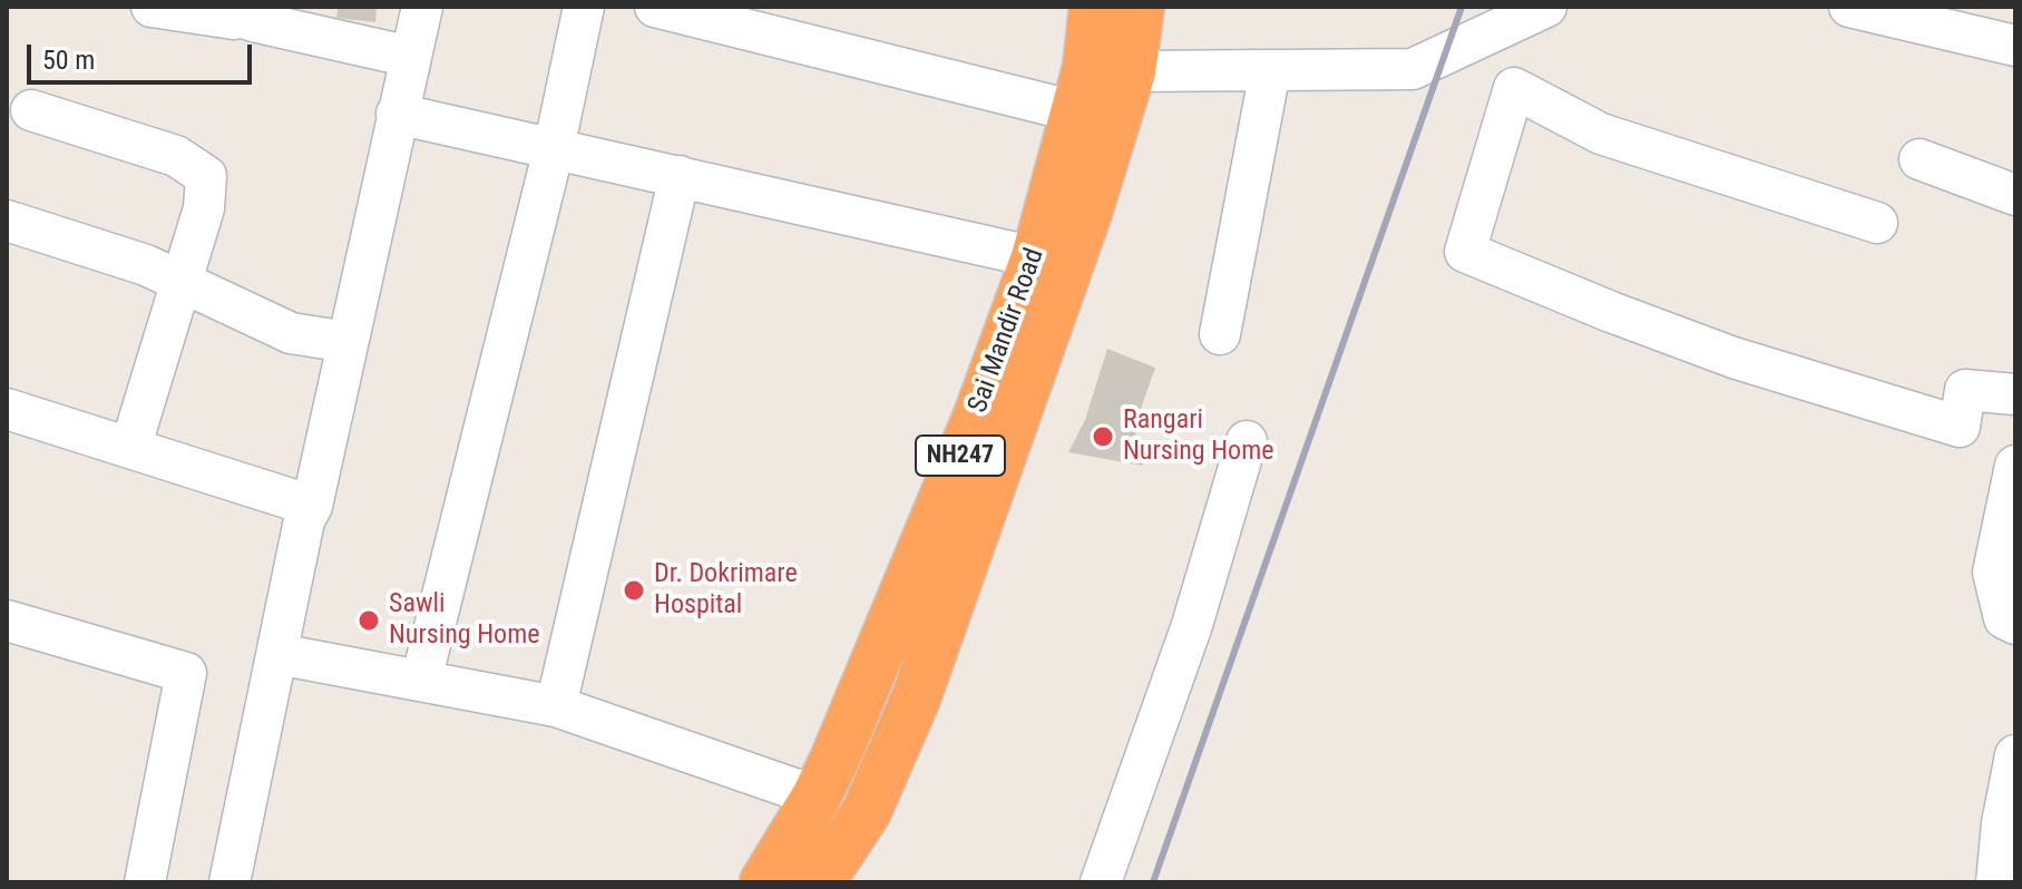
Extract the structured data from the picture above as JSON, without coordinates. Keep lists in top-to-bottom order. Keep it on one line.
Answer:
{"streets":{"highway":["Sai Mandir Road","NH247"]},"places":["Rangari Nursing Home","Dr. Dokrimare Hospital","Sawli Nursing Home"],"scale_bar":"50 m"}
